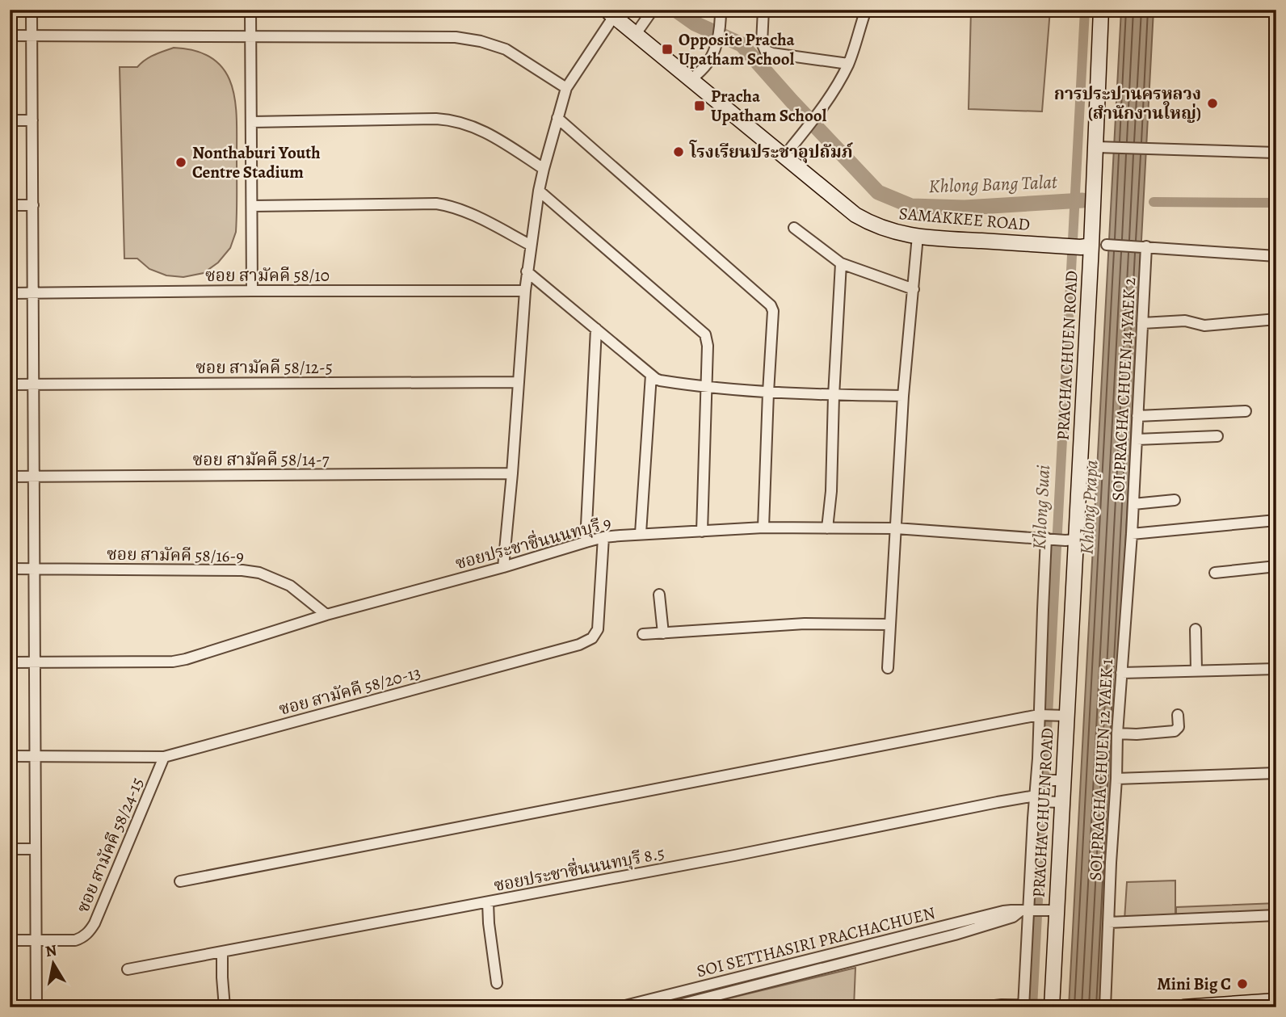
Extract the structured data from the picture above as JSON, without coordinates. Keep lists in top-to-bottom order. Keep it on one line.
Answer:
{"streets":{"main road":["SAMAKKEE ROAD","PRACHA CHUEN ROAD"],"street":["ซอย สามัคคี 58/10","ซอย สามัคคี 58/12-5","SOI PRACHA CHUEN 14 YAEK 2","ซอย สามัคคี 58/14-7","ซอยประชาชื่นนนทบุรี 9","ซอย สามัคคี 58/16-9","ซอย สามัคคี 58/20-13","SOI PRACHA CHUEN 12 YAEK 1","ซอย สามัคคี 58/24-15","ซอยประชาชื่นนนทบุรี 8.5","SOI SETTHASIRI PRACHACHUEN"]},"crossings":[["SAMAKKEE ROAD","PRACHA CHUEN ROAD"],["PRACHA CHUEN ROAD","ซอยประชาชื่นนนทบุรี 9"],["PRACHA CHUEN ROAD","ซอยประชาชื่นนนทบุรี 8.5"],["PRACHA CHUEN ROAD","SOI SETTHASIRI PRACHACHUEN"],["SOI PRACHA CHUEN 14 YAEK 2","SOI PRACHA CHUEN 12 YAEK 1"],["ซอยประชาชื่นนนทบุรี 9","ซอย สามัคคี 58/16-9"],["ซอยประชาชื่นนนทบุรี 9","ซอย สามัคคี 58/20-13"],["ซอย สามัคคี 58/20-13","ซอย สามัคคี 58/24-15"]],"water":["Khlong Bang Talat","Khlong Suai","Khlong Prapa"],"places":{"transit":["Opposite Pracha Upatham School","Pracha Upatham School"],"other":["การประปานครหลวง (สำนักงานใหญ่)","โรงเรียนประชาอุปถัมภ์","Nonthaburi Youth Centre Stadium","Mini Big C"]},"north":"top"}
